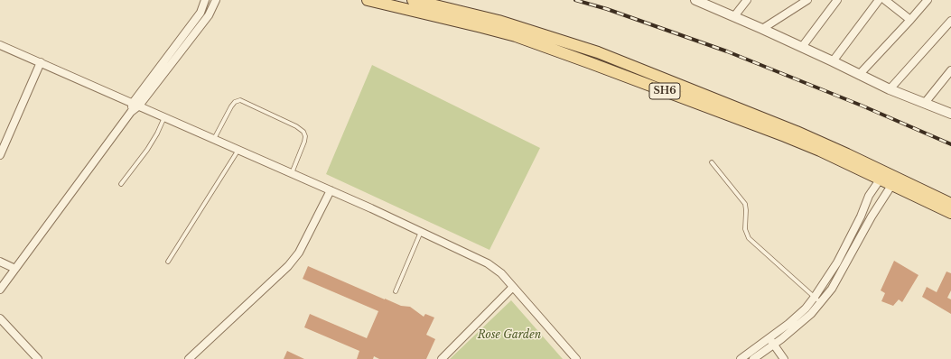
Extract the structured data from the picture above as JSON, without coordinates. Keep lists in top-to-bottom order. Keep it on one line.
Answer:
{"streets":{"main road":["SH6"]},"parks":["Rose Garden"]}
